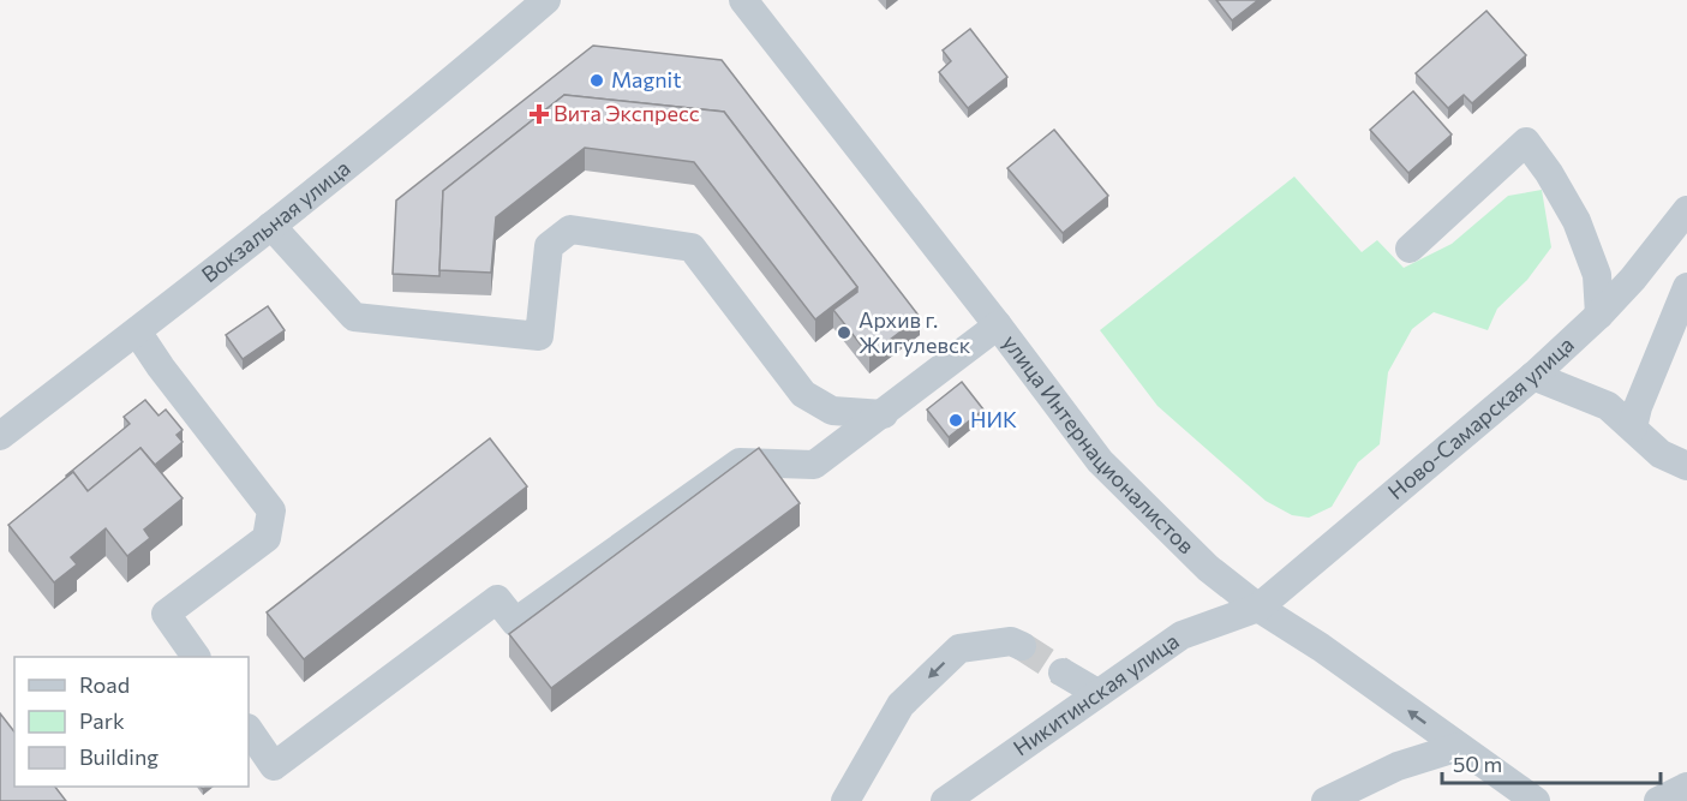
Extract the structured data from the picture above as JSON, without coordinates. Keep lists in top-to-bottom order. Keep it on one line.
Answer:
{"streets":{"street":["Вокзальная улица","Ново-Самарская улица","улица Интернационалистов","Никитинская улица"]},"crossings":[["Ново-Самарская улица","улица Интернационалистов"],["Ново-Самарская улица","Никитинская улица"],["улица Интернационалистов","Никитинская улица"]],"places":{"other":["Magnit","Архив г. Жигулевск","НИК"],"health":["Вита Экспресс"]},"legend":["Road","Park","Building"],"scale_bar":"50 m"}
